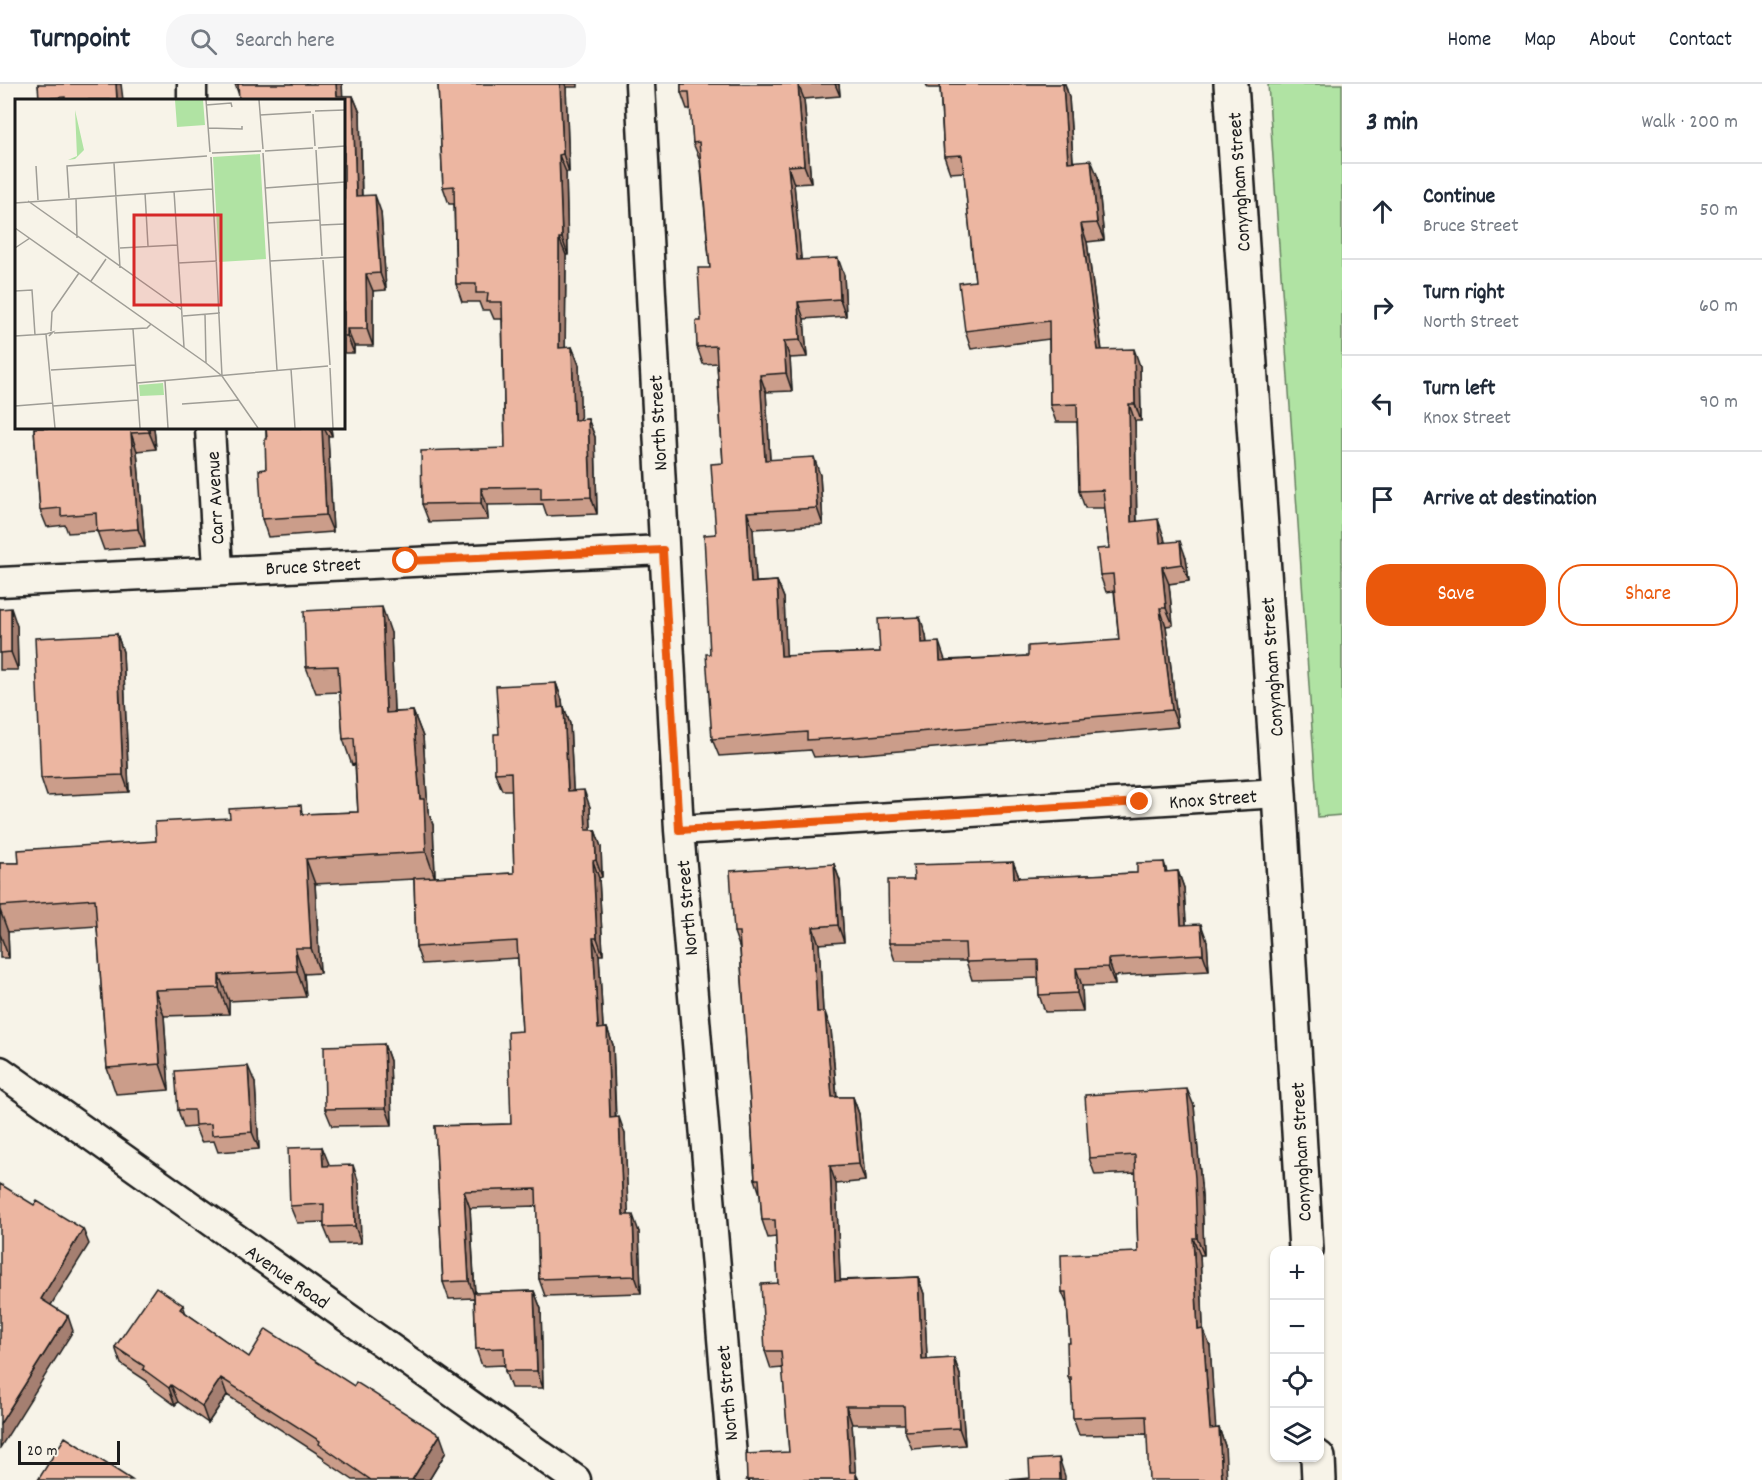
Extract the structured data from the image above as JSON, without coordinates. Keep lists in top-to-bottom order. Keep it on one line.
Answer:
{"streets":{"street":["Conyngham Street","North Street","Carr Avenue","Bruce Street","Knox Street","Avenue Road"]},"crossings":[["Conyngham Street","Knox Street"],["North Street","Bruce Street"],["North Street","Knox Street"],["Carr Avenue","Bruce Street"]],"scale_bar":"20 m","page":{"header":"Turnpoint","search":"Search here","nav":["Home","Map","About","Contact"],"heading":["3 min","Walk · 200 m"],"list":[["Continue","Bruce Street","50 m"],["Turn right","North Street","60 m"],["Turn left","Knox Street","90 m"],"Arrive at destination"],"buttons":["Save","Share"],"map_buttons":["+","−"],"scale":"20 m"}}
